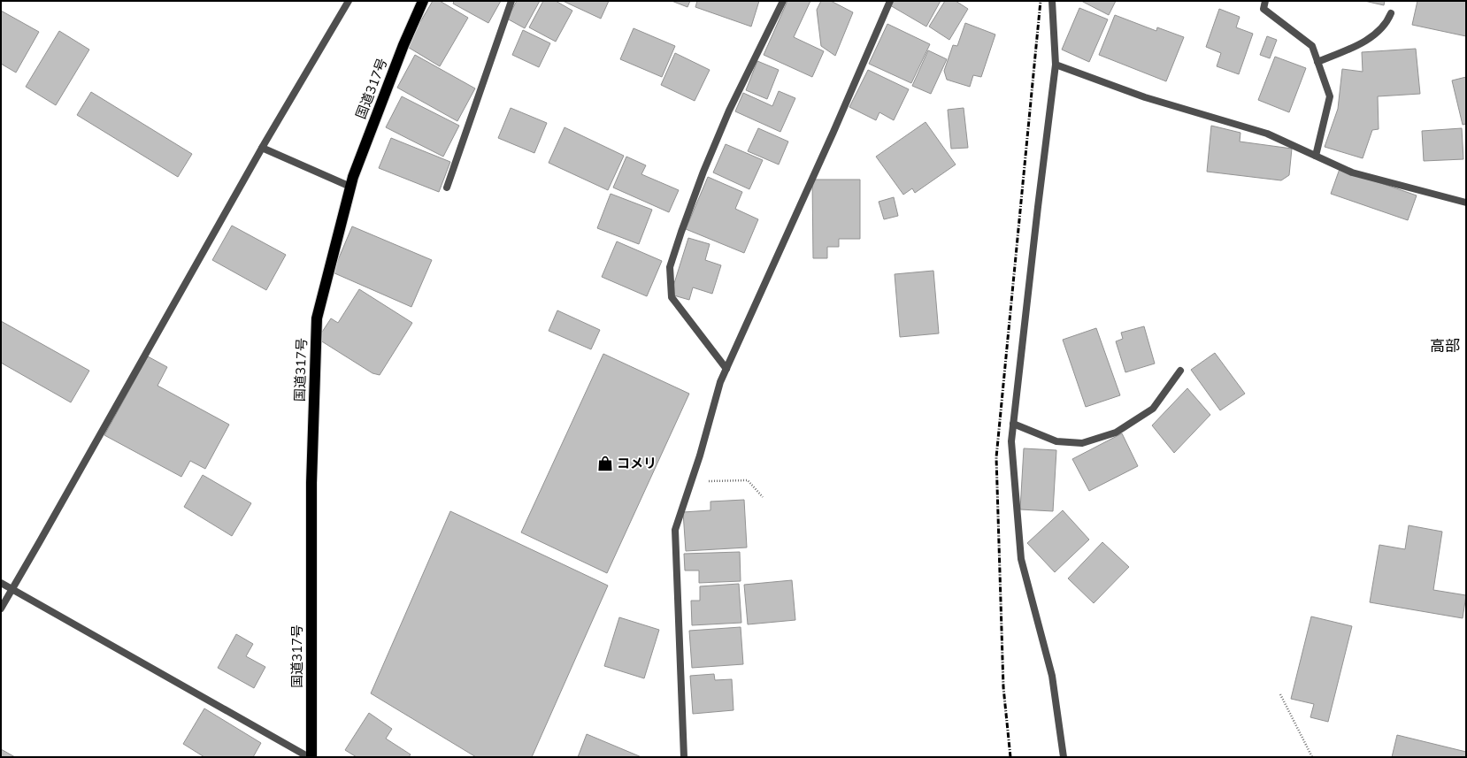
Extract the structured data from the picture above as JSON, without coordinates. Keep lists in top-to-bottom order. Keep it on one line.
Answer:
{"streets":{"highway":["国道317号"]},"districts":["高部"],"places":{"shop":["コメリ"]}}
